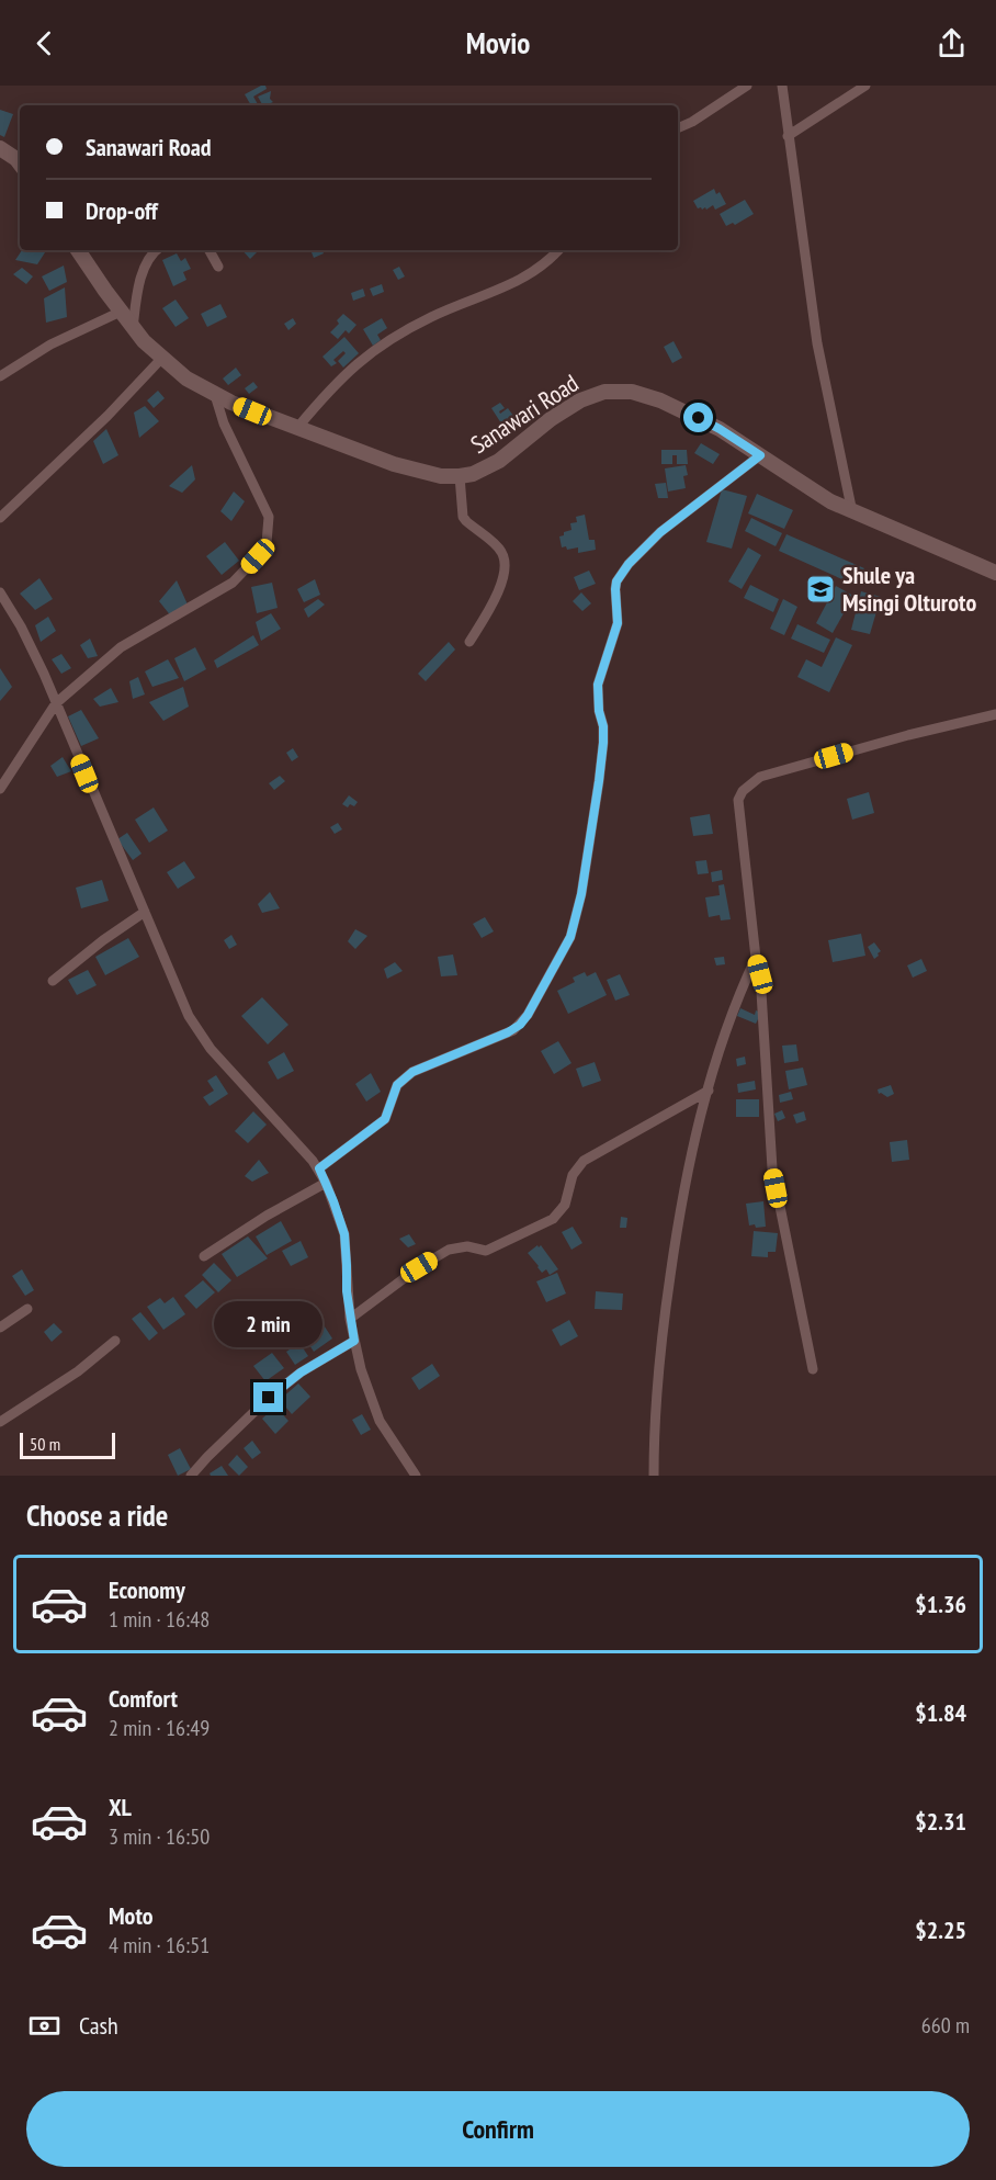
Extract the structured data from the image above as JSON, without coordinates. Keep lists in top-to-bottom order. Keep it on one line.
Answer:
{"streets":{"street":["Sanawari Road"]},"places":{"school or university":["Shule ya Msingi Olturoto"]},"scale_bar":"50 m","page":{"header":"Movio","banner":["Sanawari Road","Drop-off"],"bubble":"2 min","scale":"50 m","heading":"Choose a ride","list":[{"name":"Economy","note":"1 min · 16:48","value":"$1.36"},{"name":"Comfort","note":"2 min · 16:49","value":"$1.84"},{"name":"XL","note":"3 min · 16:50","value":"$2.31"},{"name":"Moto","note":"4 min · 16:51","value":"$2.25"}],"pay":["Cash","660 m"],"buttons":"Confirm"}}
